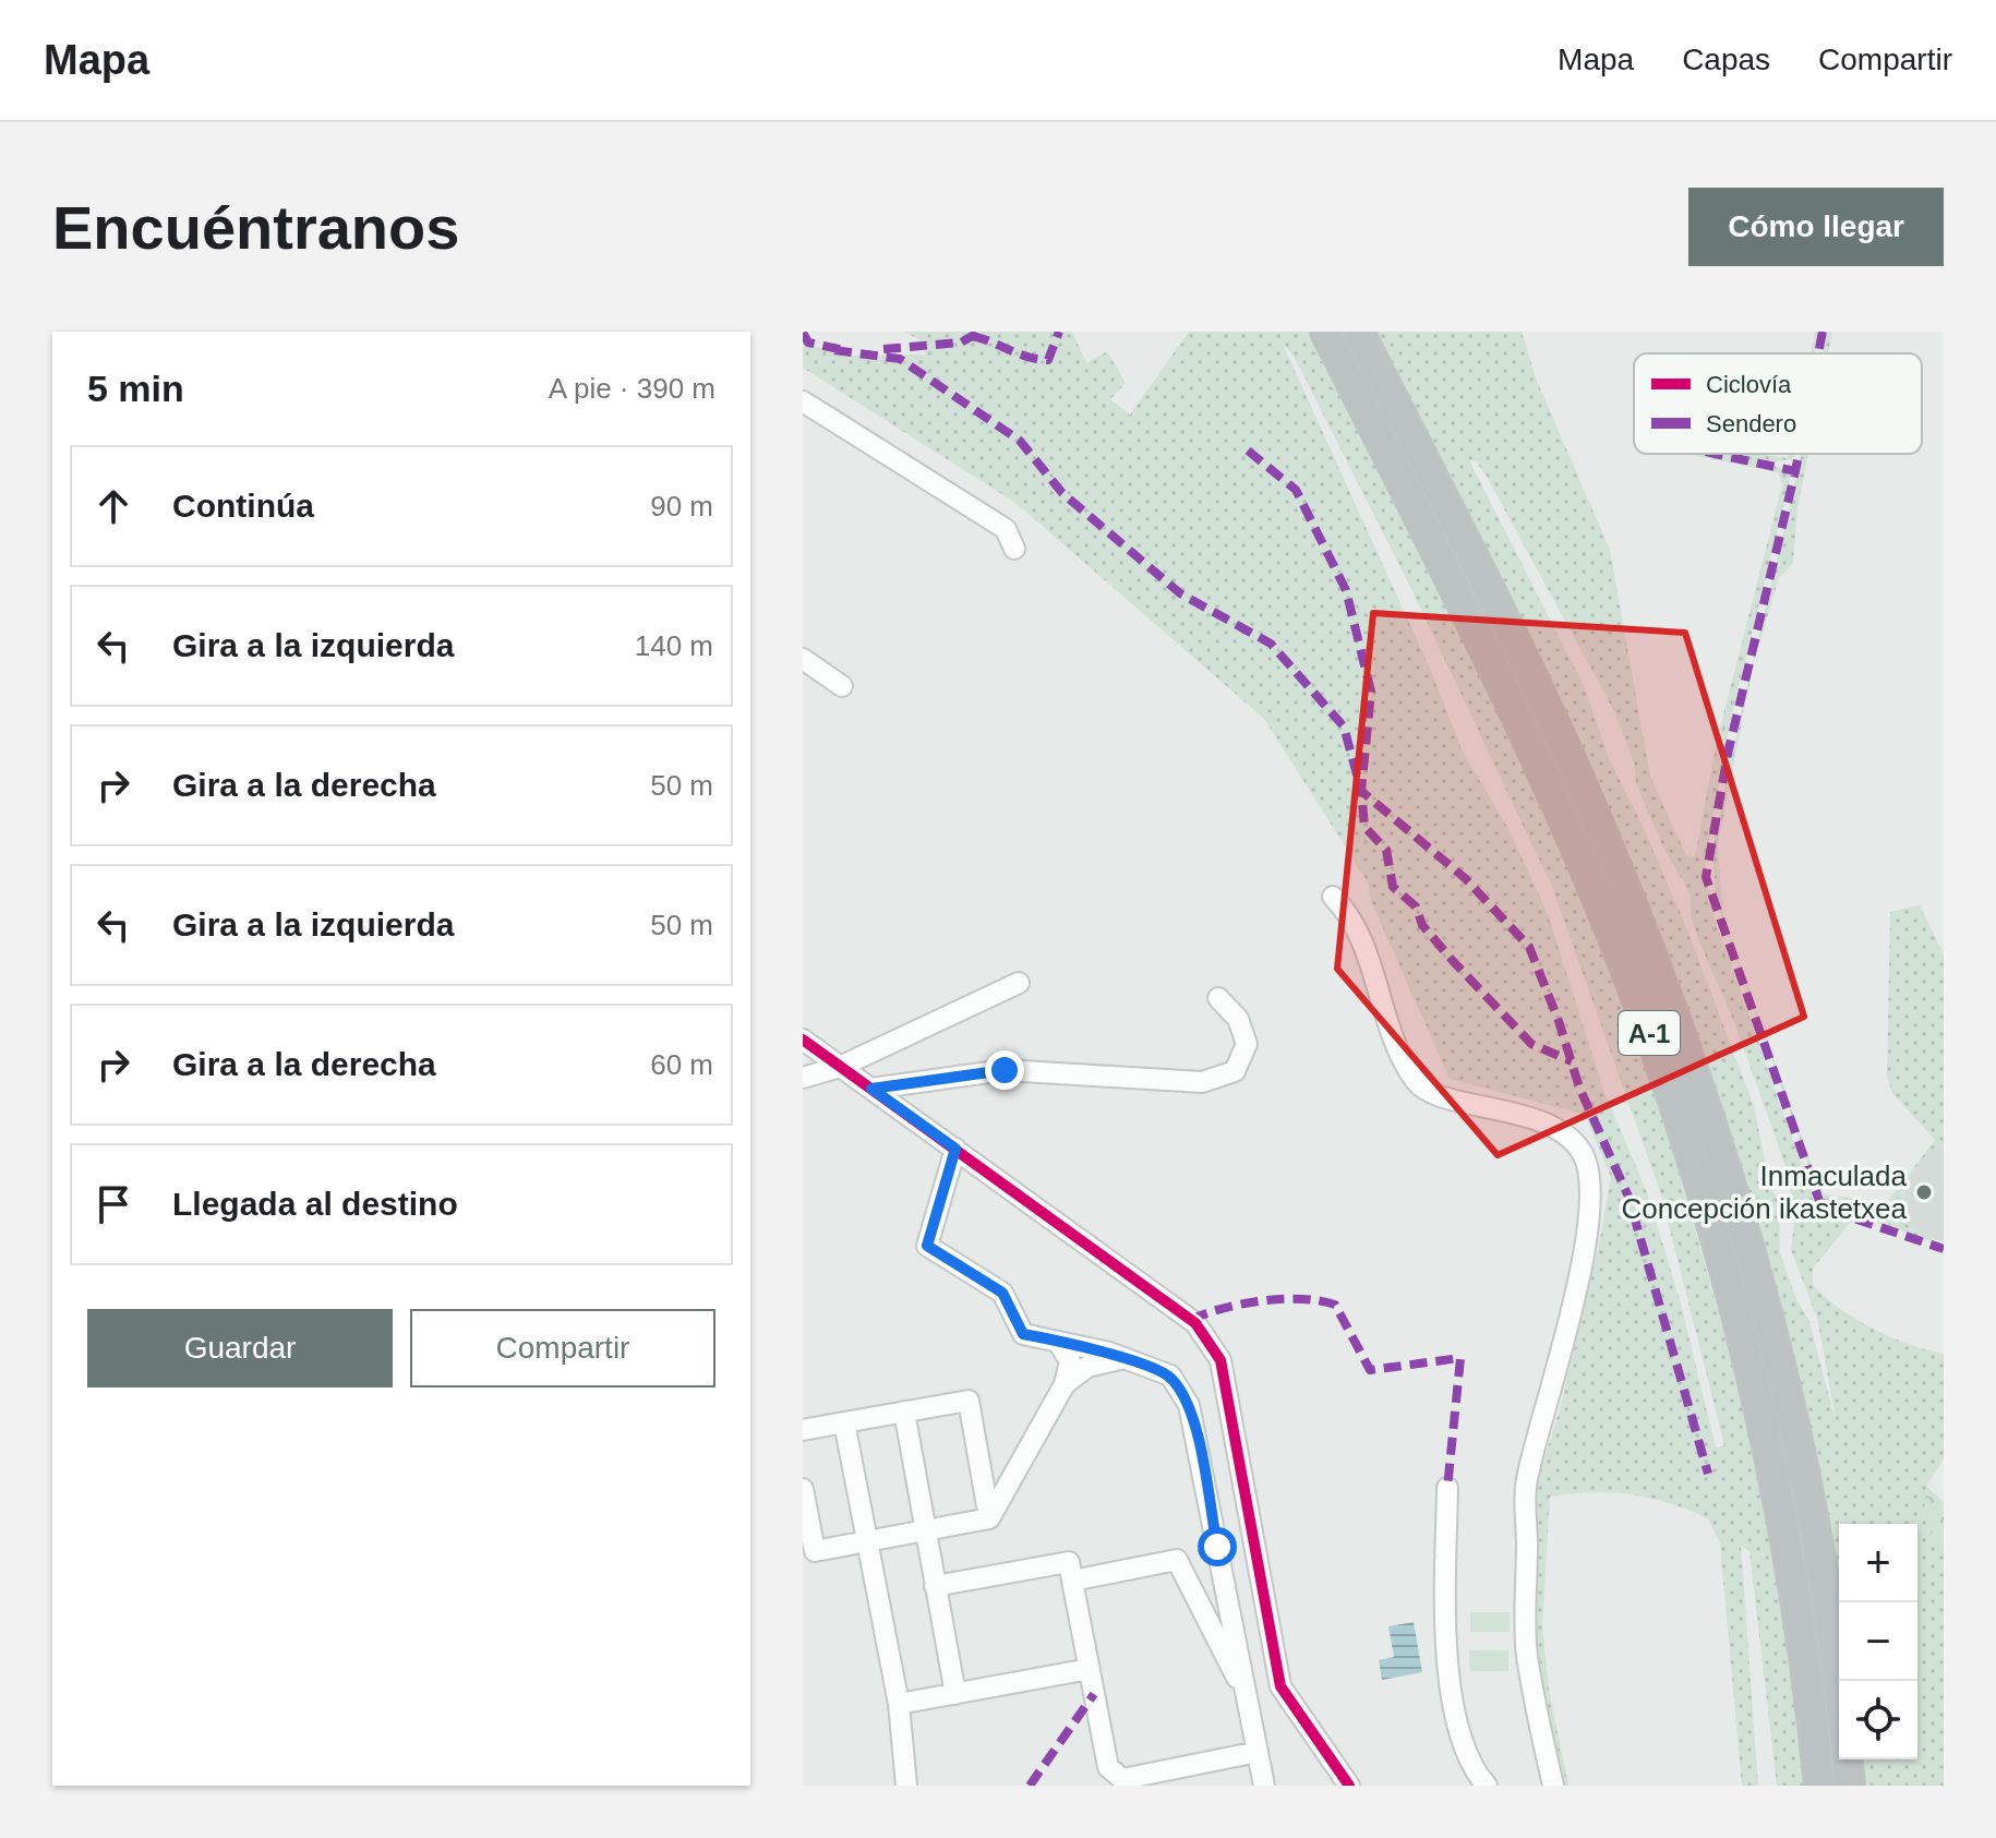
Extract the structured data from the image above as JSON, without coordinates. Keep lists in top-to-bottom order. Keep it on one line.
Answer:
{"streets":{"highway":["A-1"]},"places":["Inmaculada Concepción ikastetxea"],"legend":["Ciclovía","Sendero"],"page":{"header":"Mapa","nav":["Mapa","Capas","Compartir"],"buttons":["Cómo llegar",["Guardar","Compartir"]],"title":"Encuéntranos","heading":["5 min","A pie · 390 m"],"list":[["Continúa","90 m"],["Gira a la izquierda","140 m"],["Gira a la derecha","50 m"],["Gira a la izquierda","50 m"],["Gira a la derecha","60 m"],"Llegada al destino"],"map_buttons":["+","−"]}}
